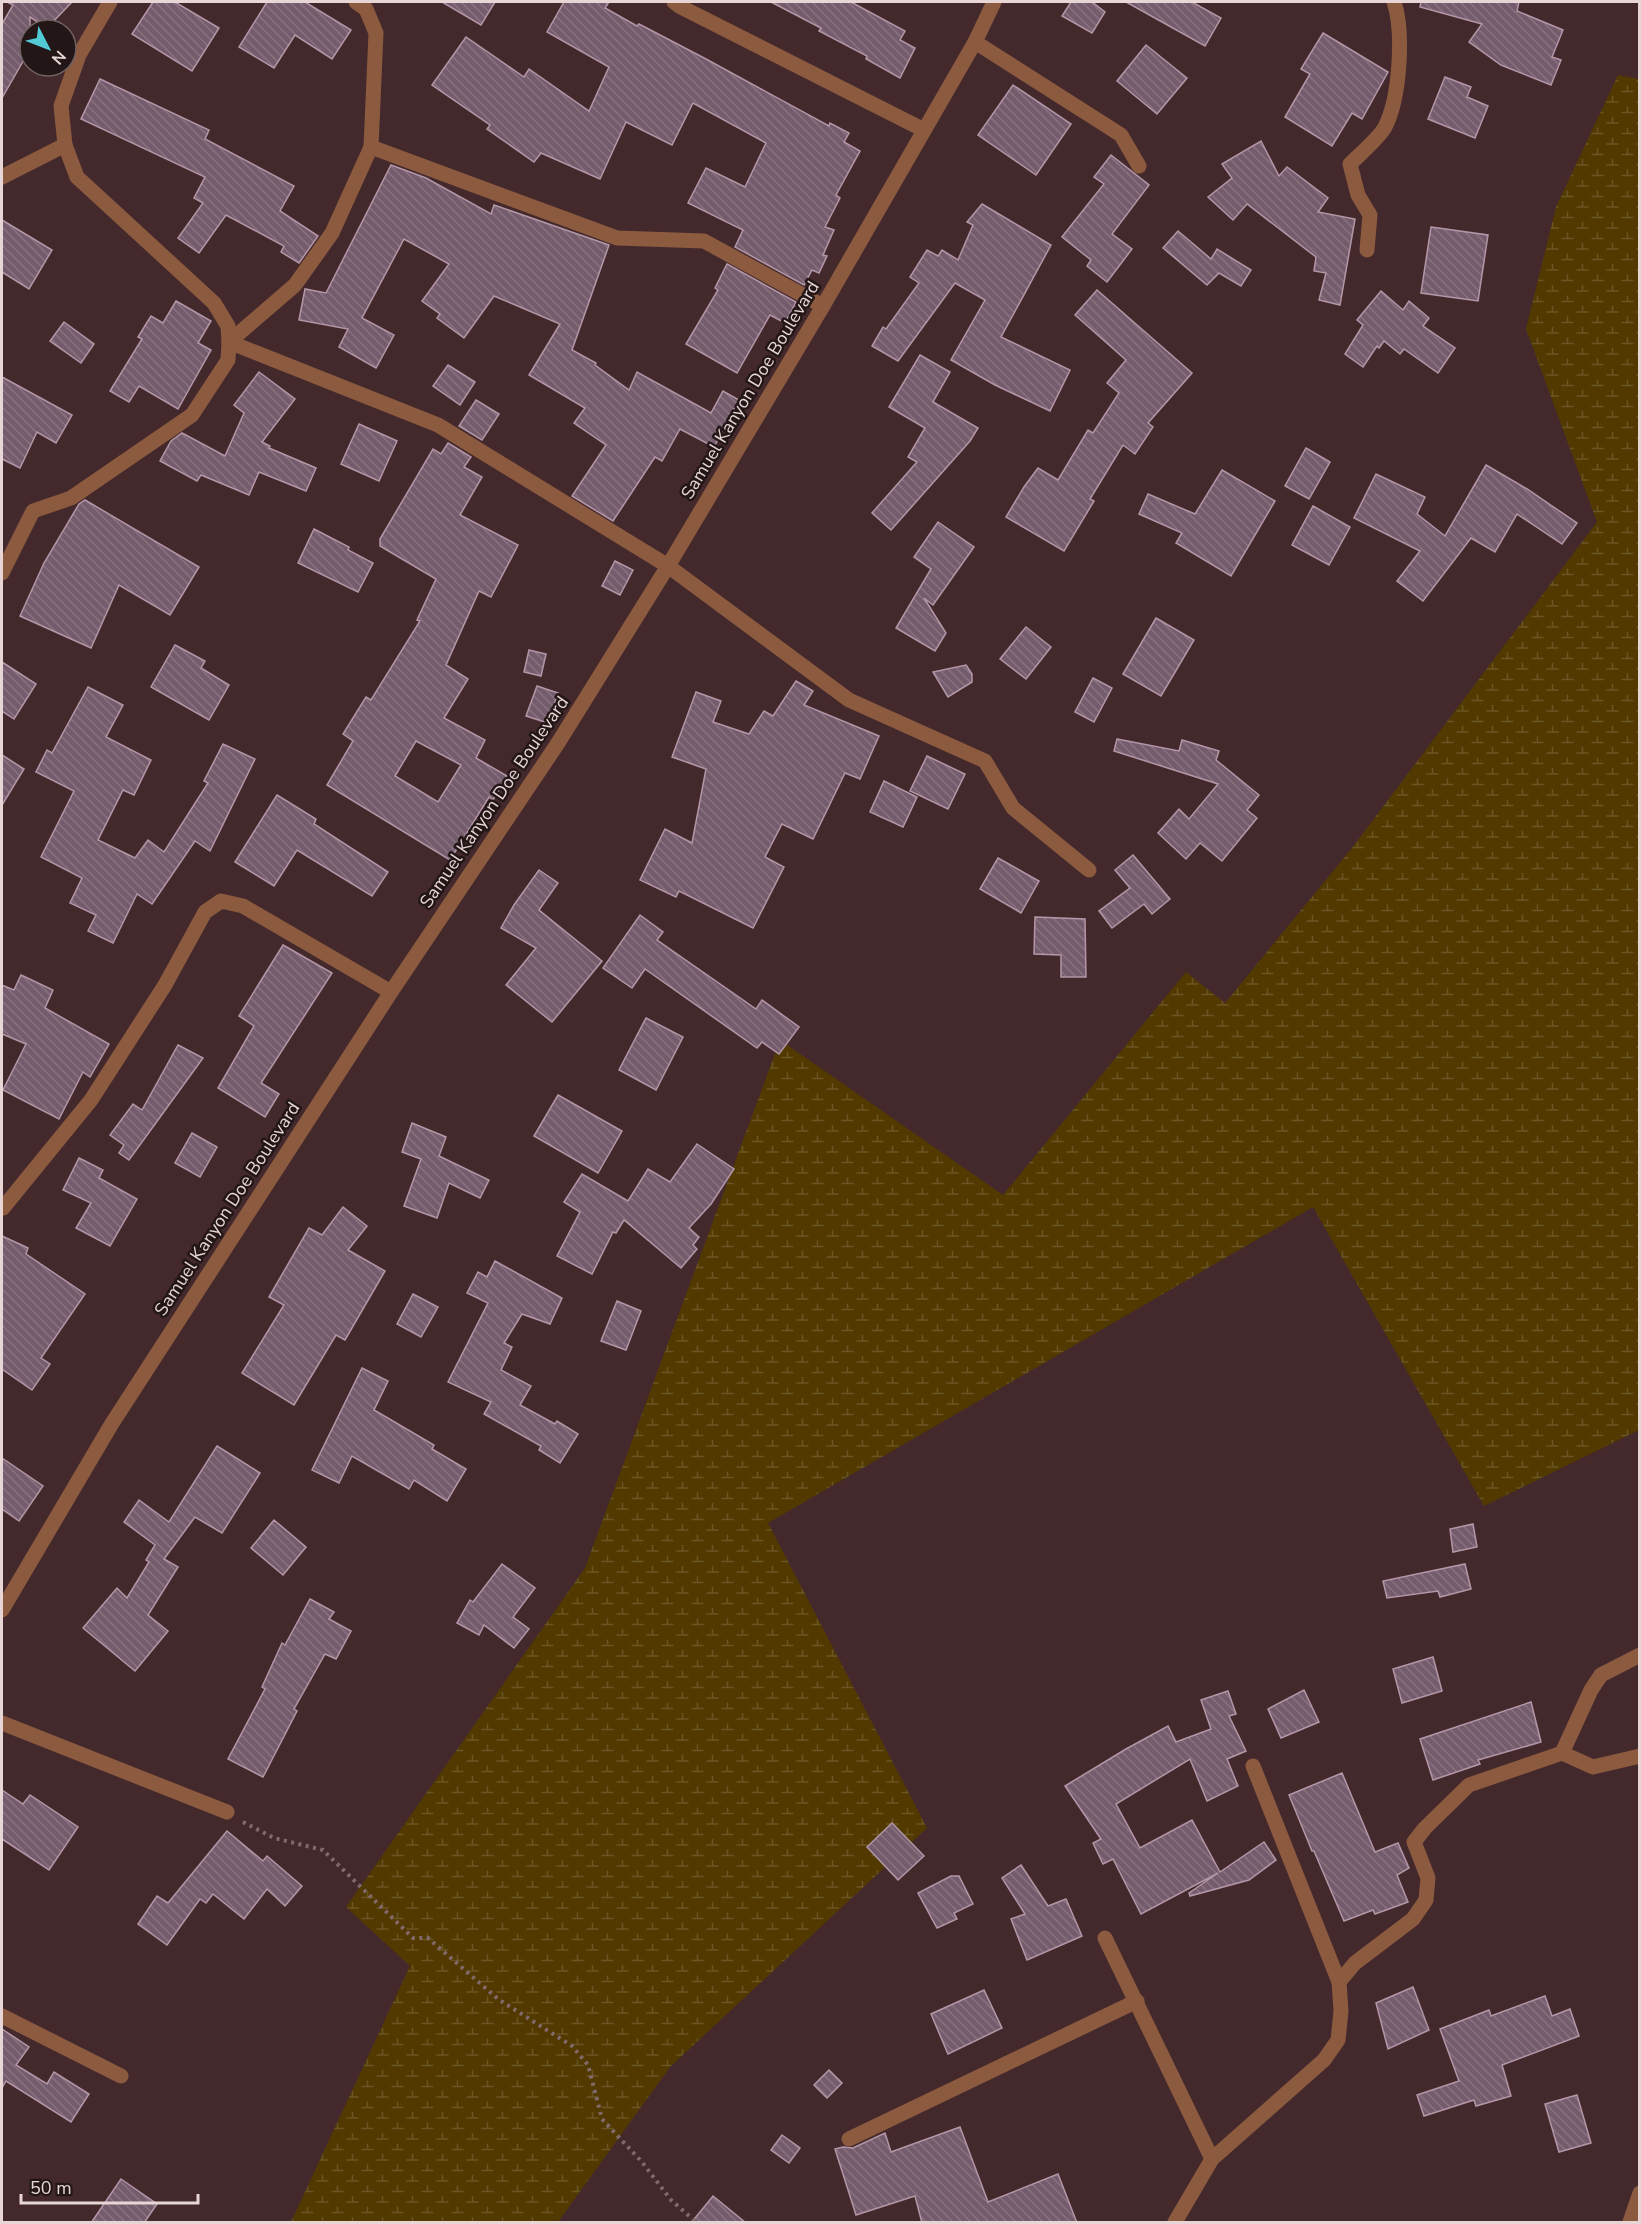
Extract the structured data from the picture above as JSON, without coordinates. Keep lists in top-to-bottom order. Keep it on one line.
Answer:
{"streets":{"street":["Samuel Kanyon Doe Boulevard"]},"scale_bar":"50 m","north":"bottom right"}
